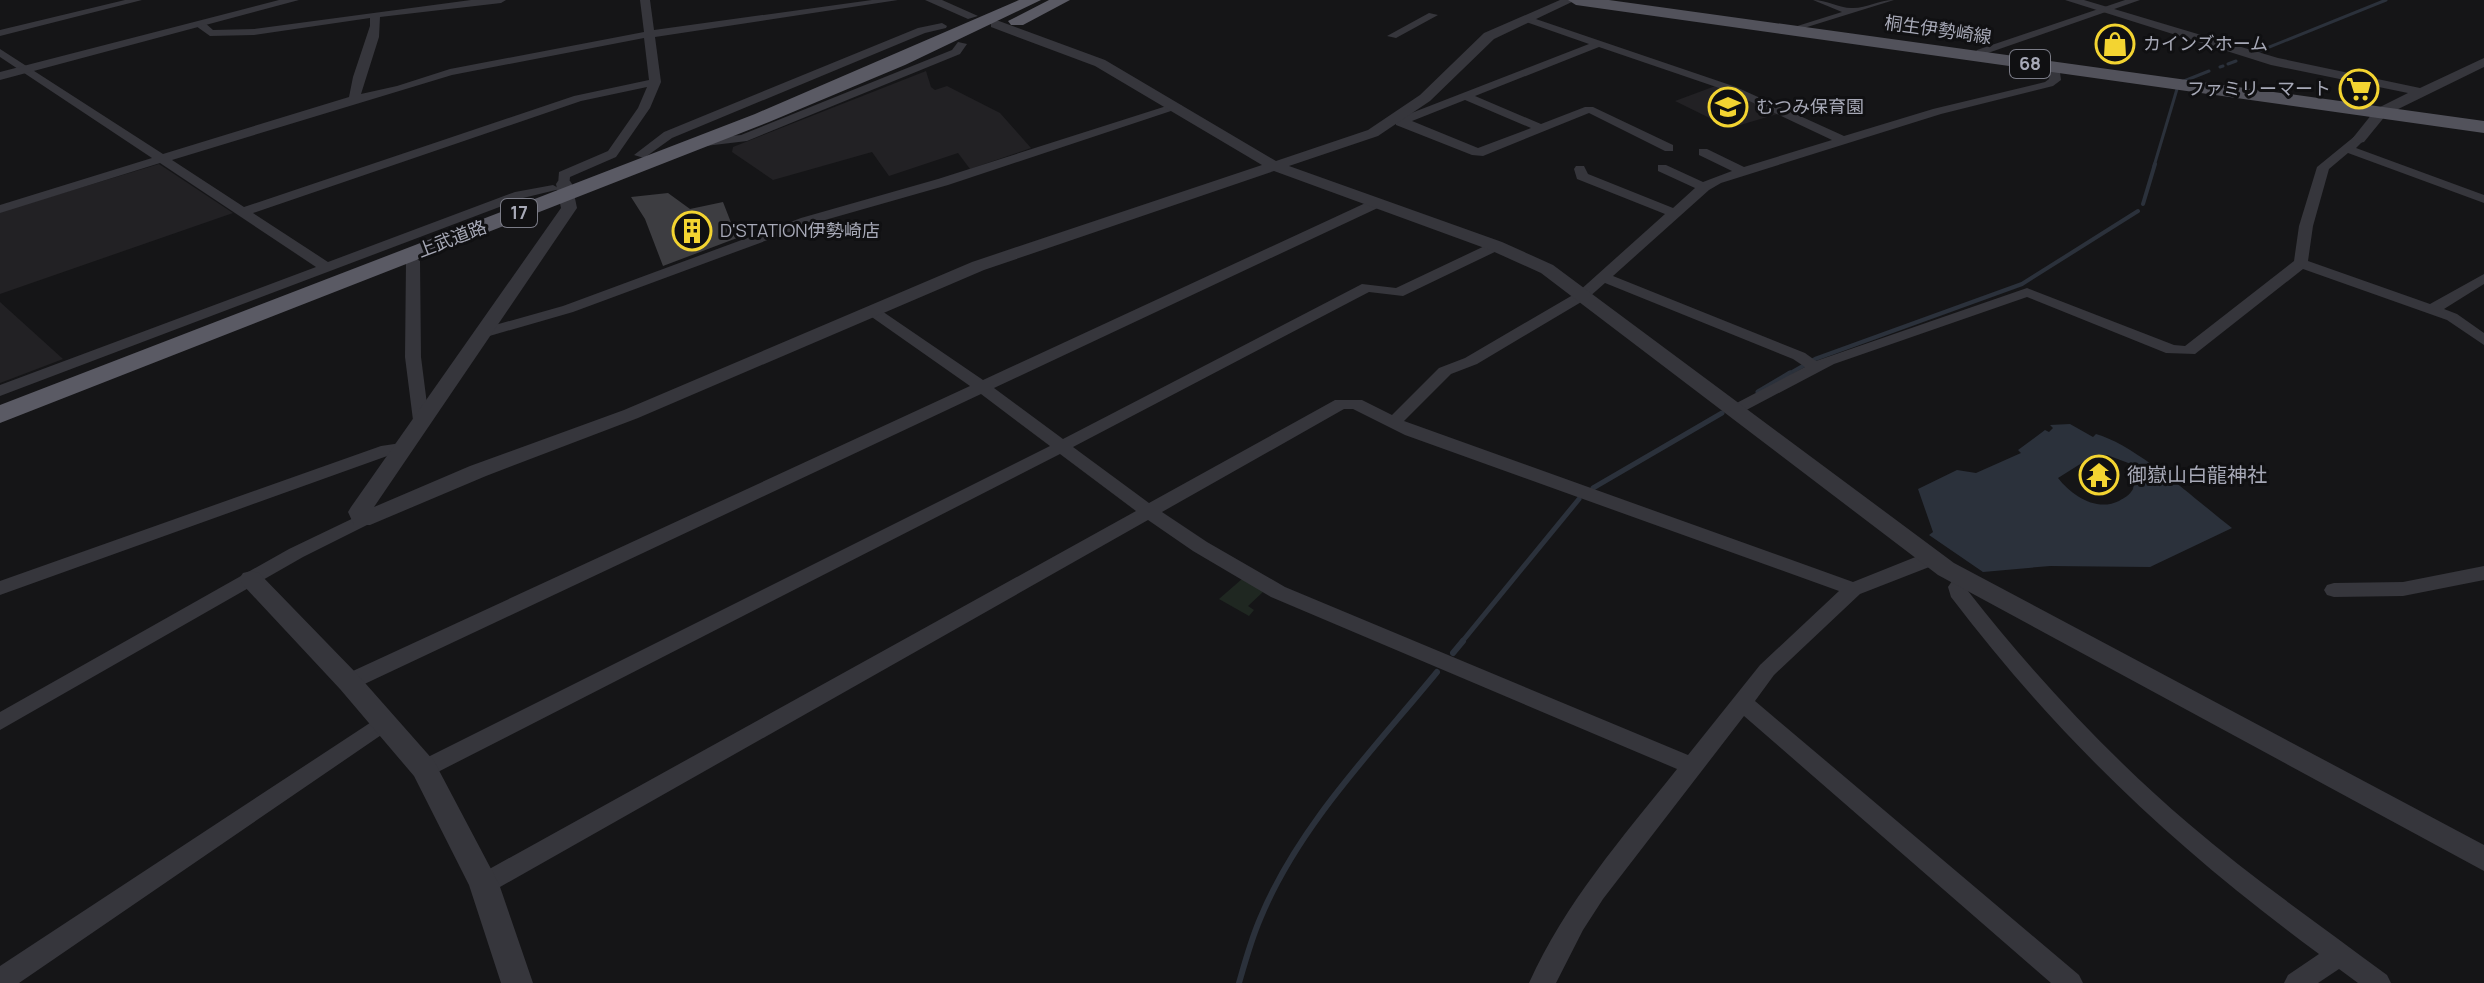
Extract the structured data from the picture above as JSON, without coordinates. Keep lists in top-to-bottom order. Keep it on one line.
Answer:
{"streets":{"highway":["17","上武道路"],"main road":["桐生伊勢崎線","68"]},"places":{"shop":["カインズホーム"],"supermarket":["ファミリーマート"],"school or university":["むつみ保育園"],"building":["D'STATION伊勢崎店"],"temple":["御嶽山白龍神社"]}}
